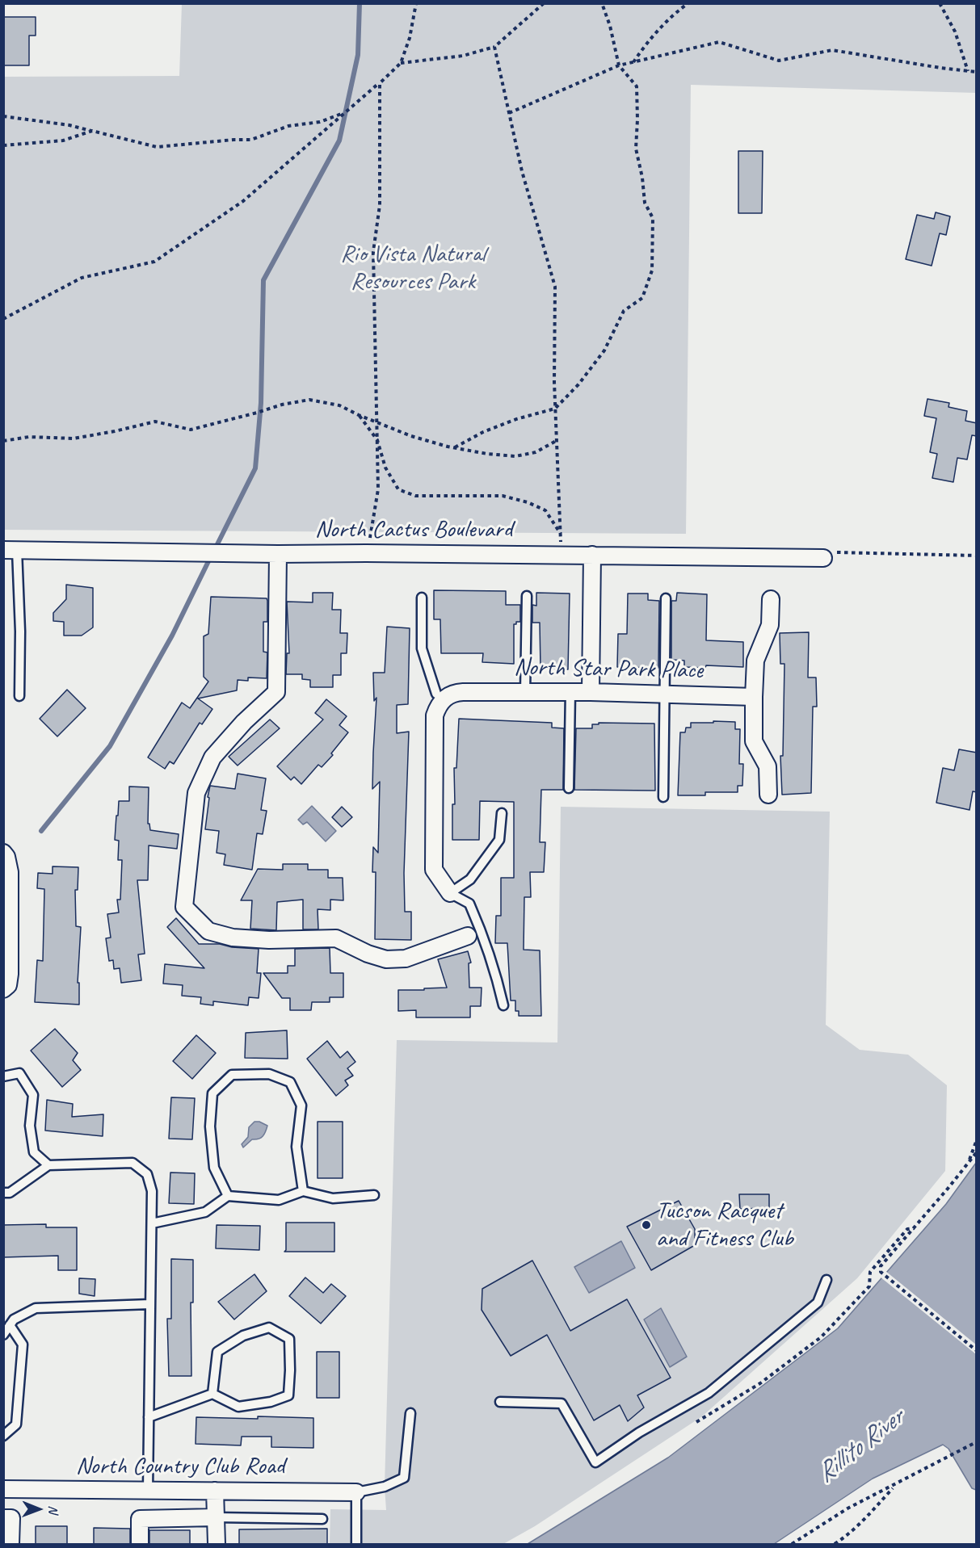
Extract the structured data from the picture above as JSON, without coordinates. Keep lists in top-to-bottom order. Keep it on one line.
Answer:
{"streets":{"street":["North Cactus Boulevard","North Star Park Place","North Country Club Road"]},"water":["Rillito River"],"parks":["Rio Vista Natural Resources Park"],"places":["Tucson Racquet and Fitness Club"],"north":"right"}
